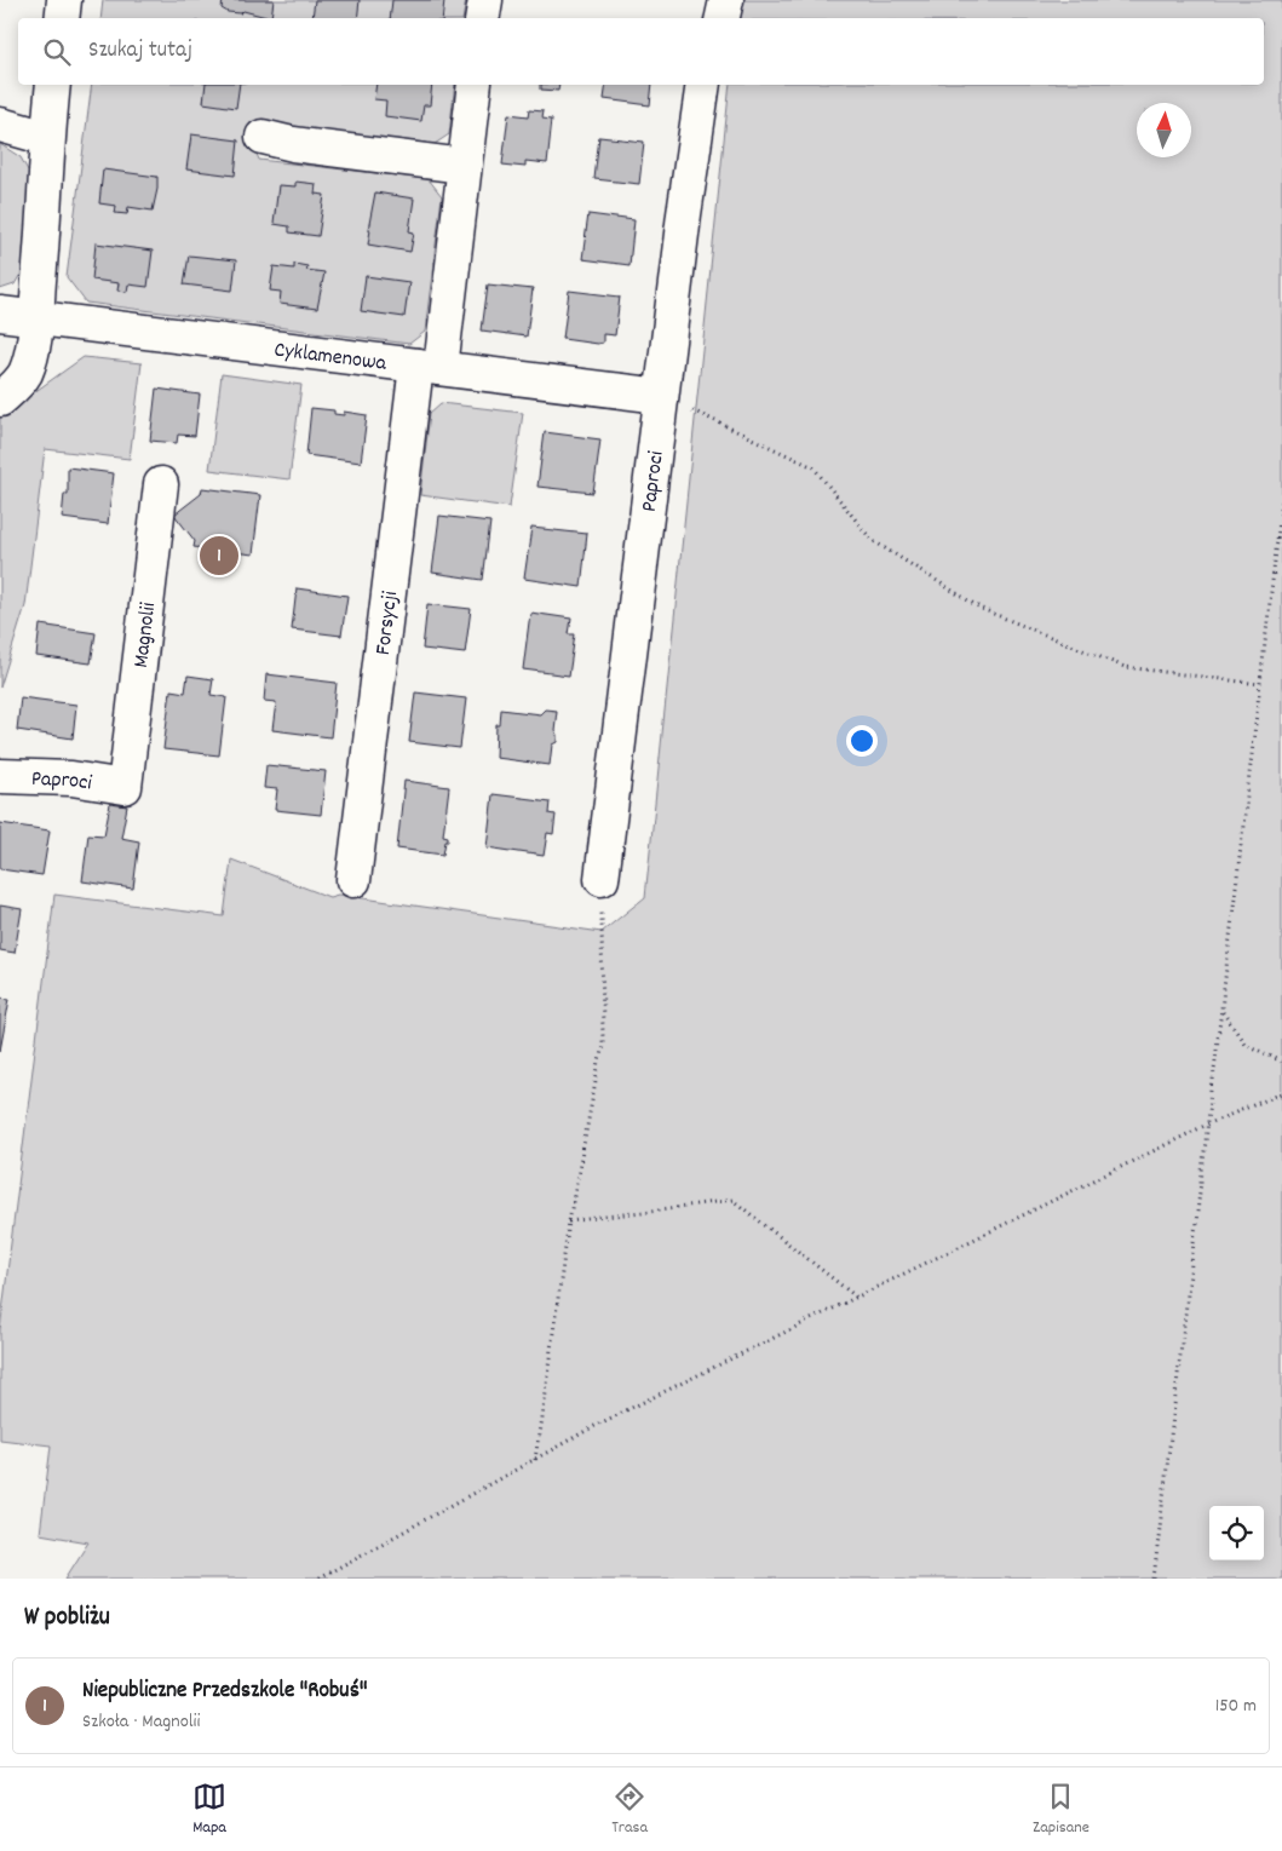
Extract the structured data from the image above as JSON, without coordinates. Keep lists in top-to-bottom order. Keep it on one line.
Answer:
{"streets":{"street":["Cyklamenowa","Paproci","Forsycji","Magnolii"]},"crossings":[["Cyklamenowa","Paproci"],["Cyklamenowa","Forsycji"],["Paproci","Magnolii"]],"north":"top","page":{"search":"Szukaj tutaj","pins":"1","heading":"W pobliżu","list":[{"mark":"1","name":"Niepubliczne Przedszkole \"Robuś\"","note":"Szkoła · Magnolii","value":"150 m"}],"nav":["Mapa","Trasa","Zapisane"]}}
